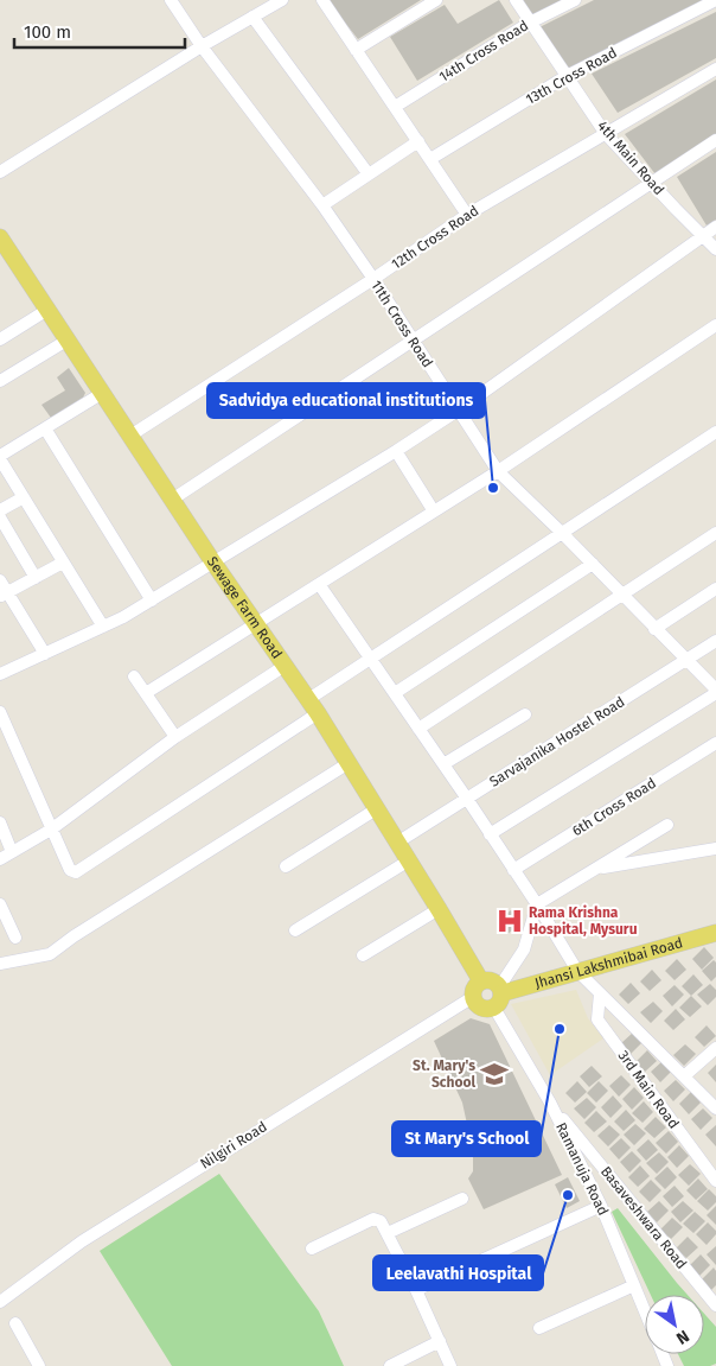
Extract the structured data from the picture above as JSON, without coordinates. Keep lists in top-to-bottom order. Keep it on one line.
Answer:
{"streets":{"main road":["Sewage Farm Road","Jhansi Lakshmibai Road"],"street":["14th Cross Road","13th Cross Road","4th Main Road","12th Cross Road","11th Cross Road","Sarvajanika Hostel Road","6th Cross Road","3rd Main Road","Nilgiri Road","Ramanuja Road","Basaveshwara Road"]},"crossings":[["14th Cross Road","4th Main Road"],["13th Cross Road","4th Main Road"],["4th Main Road","12th Cross Road"],["12th Cross Road","11th Cross Road"],["12th Cross Road","Sewage Farm Road"],["11th Cross Road","Sarvajanika Hostel Road"],["Sewage Farm Road","Sarvajanika Hostel Road"],["Sewage Farm Road","Jhansi Lakshmibai Road"],["Sewage Farm Road","Nilgiri Road"],["Sewage Farm Road","Ramanuja Road"],["Jhansi Lakshmibai Road","Nilgiri Road"],["Jhansi Lakshmibai Road","Ramanuja Road"],["Nilgiri Road","Ramanuja Road"],["Ramanuja Road","Basaveshwara Road"]],"places":{"other":["Sadvidya educational institutions","St Mary's School","Leelavathi Hospital"],"hospital":["Rama Krishna Hospital, Mysuru"],"school or university":["St. Mary's School"]},"scale_bar":"100 m","north":"bottom right"}
